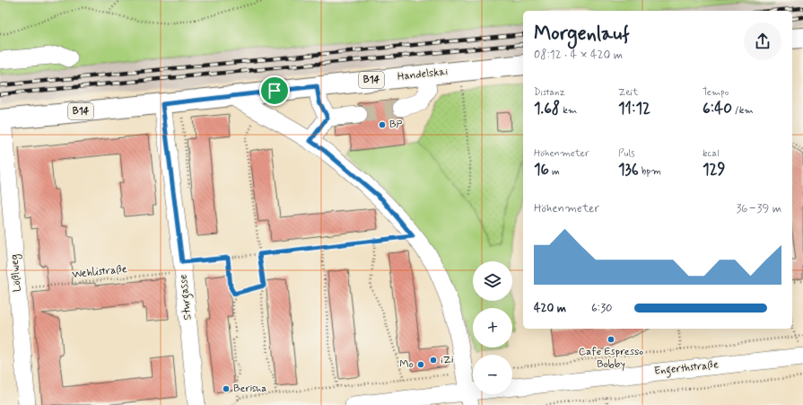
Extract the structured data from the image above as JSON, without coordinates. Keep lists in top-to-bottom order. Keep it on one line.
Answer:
{"streets":{"main road":["Handelskai","B14"],"street":["Lößlweg","Sturgasse","Engerthstraße"],"path":["Wehlistraße"]},"crossings":[["Handelskai","Lößlweg"],["Handelskai","Sturgasse"],["Wehlistraße","Lößlweg"],["Wehlistraße","Sturgasse"]],"places":["BP","Cafe Espresso Bobby","iZi","Mo","Berisha"],"page":{"heading":["Morgenlauf","08:12 · 4 × 420 m"],"stats":[["Distanz","1.68 km"],["Zeit","11:12"],["Tempo","6:40 /km"],["Höhenmeter","16 m"],["Puls","136 bpm"],["kcal","129"]],"chart":["Höhenmeter","36–39 m"],"map_buttons":["+","−"],"list":[{"name":"420 m","note":"6:30"}]}}
